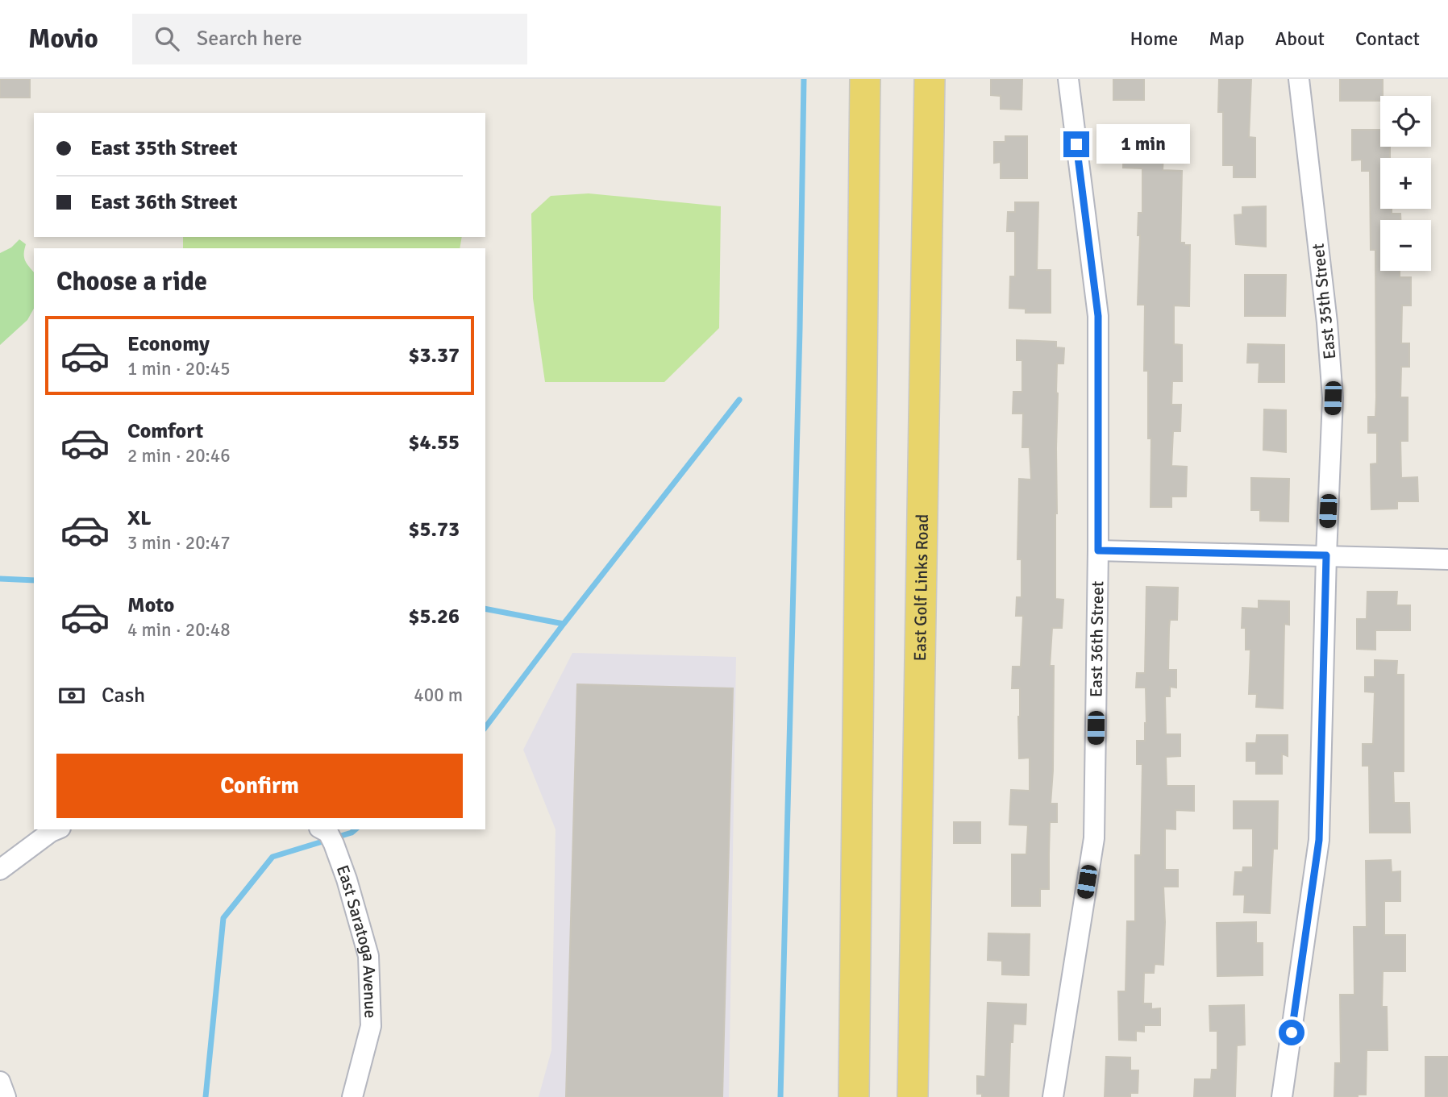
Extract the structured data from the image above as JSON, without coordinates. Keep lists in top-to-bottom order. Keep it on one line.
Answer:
{"streets":{"main road":["East Golf Links Road"],"street":["East 35th Street","East 36th Street","East Saratoga Avenue"]},"page":{"header":"Movio","search":"Search here","nav":["Home","Map","About","Contact"],"map_buttons":["+","−"],"banner":["East 35th Street","East 36th Street"],"bubble":"1 min","heading":"Choose a ride","list":[{"name":"Economy","note":"1 min · 20:45","value":"$3.37"},{"name":"Comfort","note":"2 min · 20:46","value":"$4.55"},{"name":"XL","note":"3 min · 20:47","value":"$5.73"},{"name":"Moto","note":"4 min · 20:48","value":"$5.26"}],"pay":["Cash","400 m"],"buttons":"Confirm"}}
